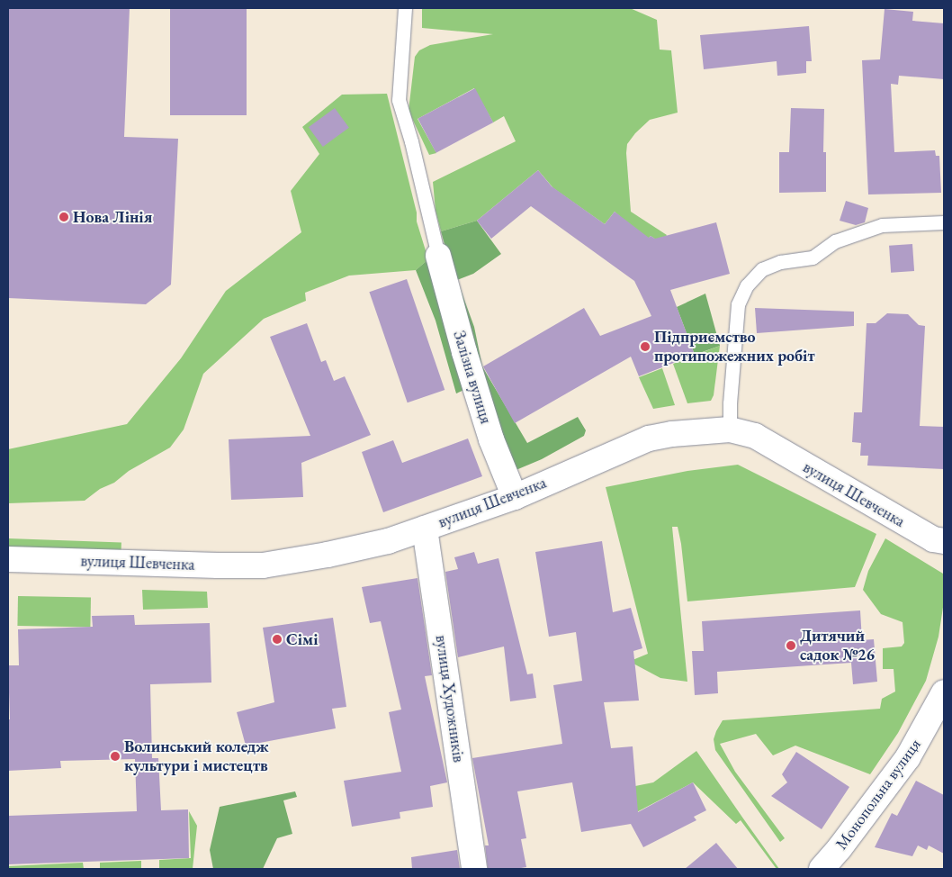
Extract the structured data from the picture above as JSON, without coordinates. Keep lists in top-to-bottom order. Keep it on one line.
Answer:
{"streets":{"street":["Залізна вулиця","вулиця Шевченка","вулиця Художників","Монопольна вулиця"]},"crossings":[["Залізна вулиця","вулиця Шевченка"],["вулиця Шевченка","вулиця Художників"]],"places":["Нова Лінія","Підприємство протипожежних робіт","Сімі","Дитячий садок №26","Волинський коледж культури і мистецтв"]}
